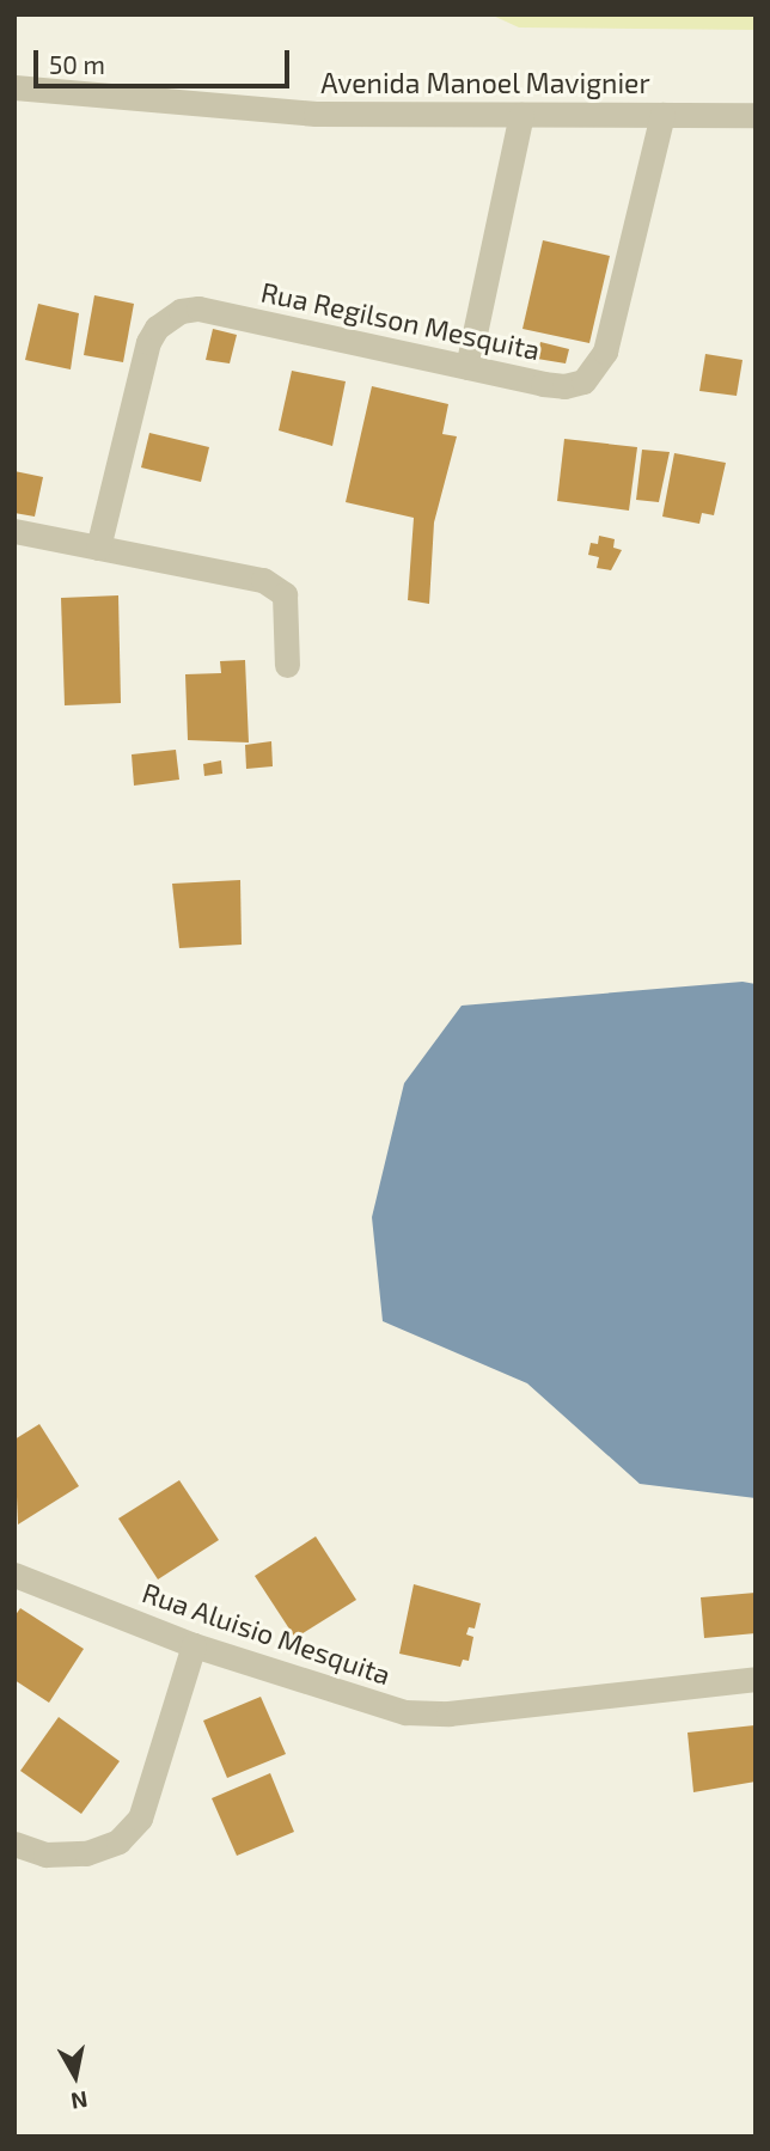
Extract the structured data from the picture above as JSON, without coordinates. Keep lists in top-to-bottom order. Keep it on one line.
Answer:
{"streets":{"street":["Avenida Manoel Mavignier","Rua Regilson Mesquita","Rua Aluisio Mesquita"]},"crossings":[["Avenida Manoel Mavignier","Rua Regilson Mesquita"]],"scale_bar":"50 m","north":"bottom"}
